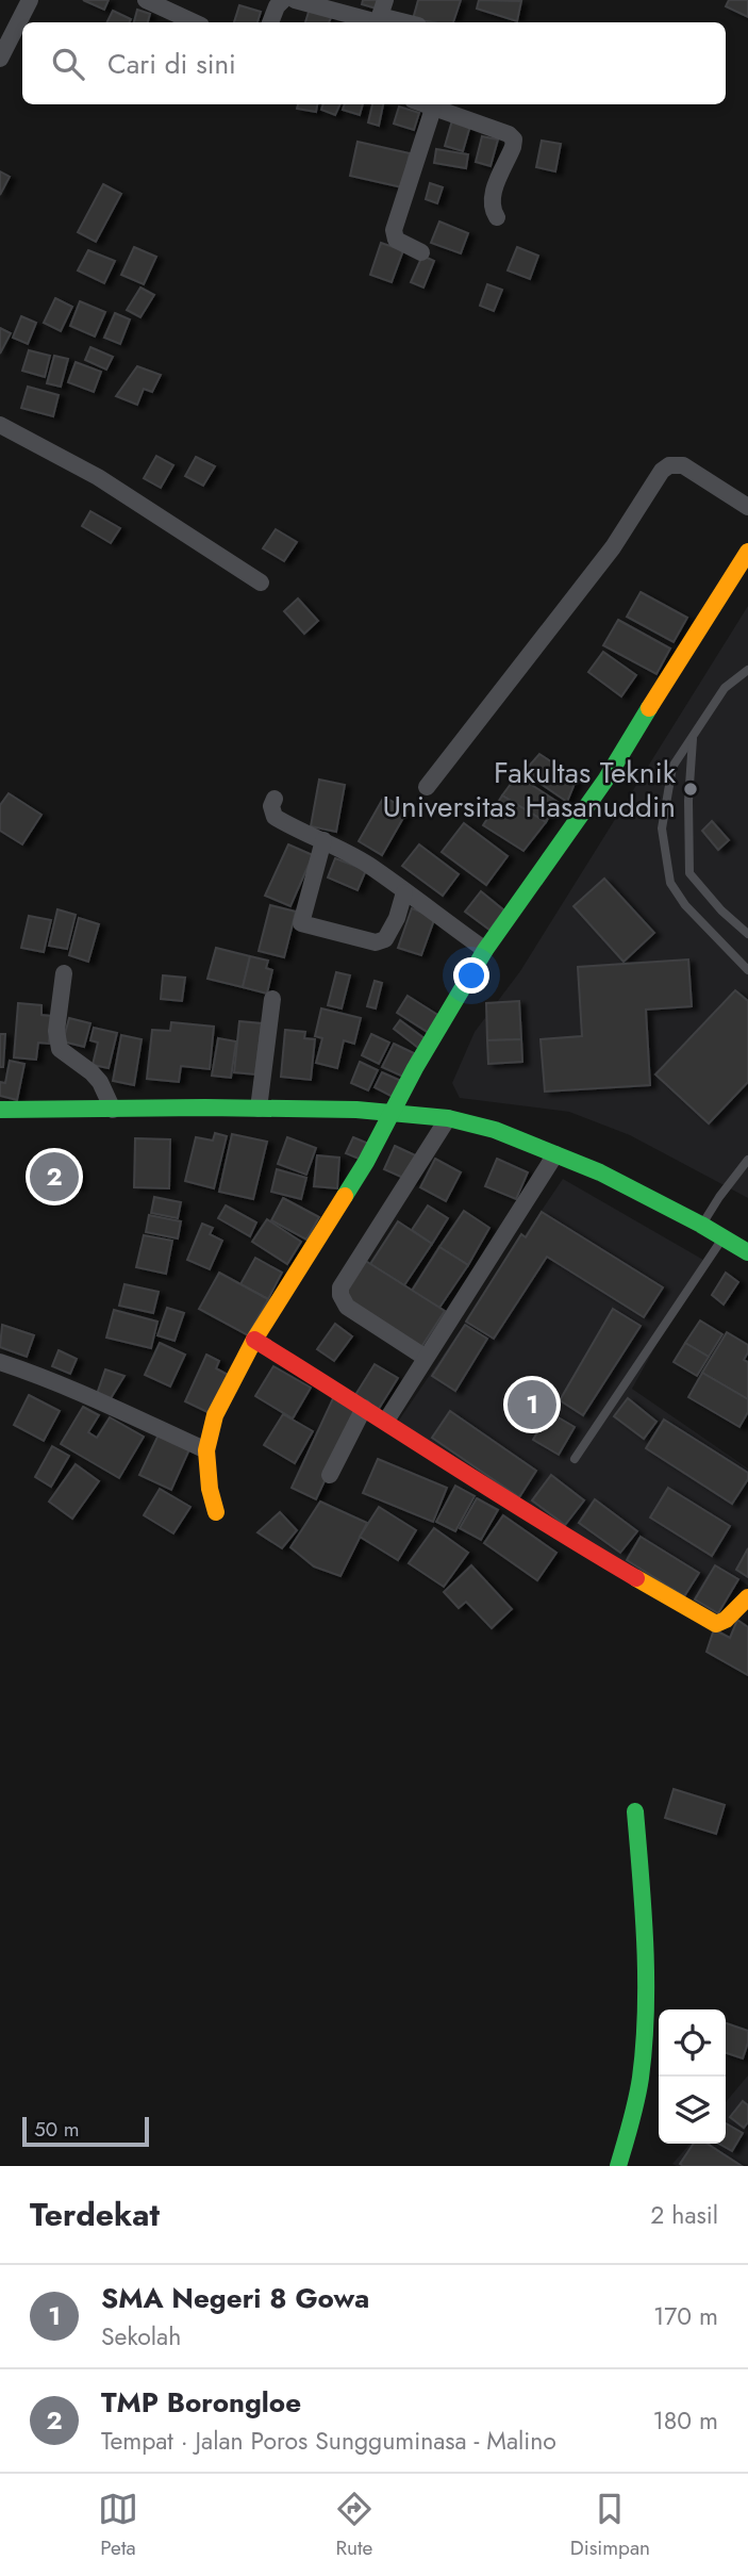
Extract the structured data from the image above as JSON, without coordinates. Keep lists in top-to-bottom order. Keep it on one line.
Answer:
{"places":["Fakultas Teknik Universitas Hasanuddin"],"scale_bar":"50 m","page":{"search":"Cari di sini","pins":["2","1"],"scale":"50 m","heading":["Terdekat","2 hasil"],"list":[{"mark":"1","name":"SMA Negeri 8 Gowa","note":"Sekolah","value":"170 m"},{"mark":"2","name":"TMP Borongloe","note":"Tempat · Jalan Poros Sungguminasa - Malino","value":"180 m"}],"nav":["Peta","Rute","Disimpan"]}}
